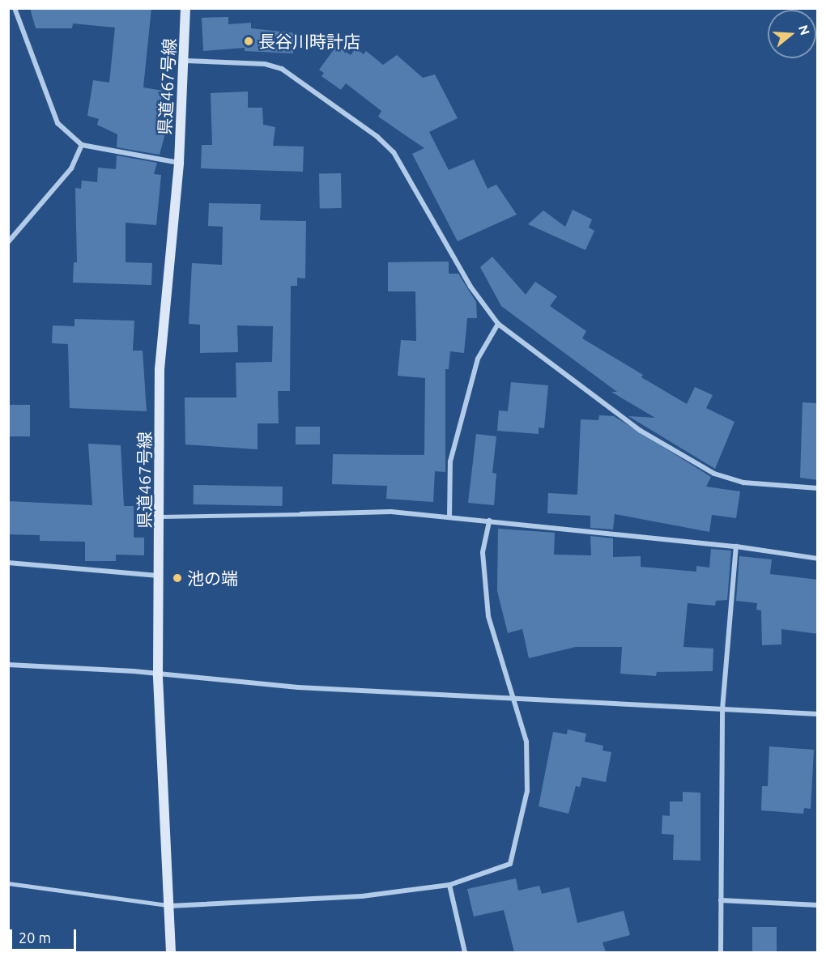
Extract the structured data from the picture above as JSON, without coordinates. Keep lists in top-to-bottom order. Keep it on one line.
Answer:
{"streets":{"main road":["県道467号線"]},"places":["長谷川時計店","池の端"],"scale_bar":"20 m","north":"right"}
